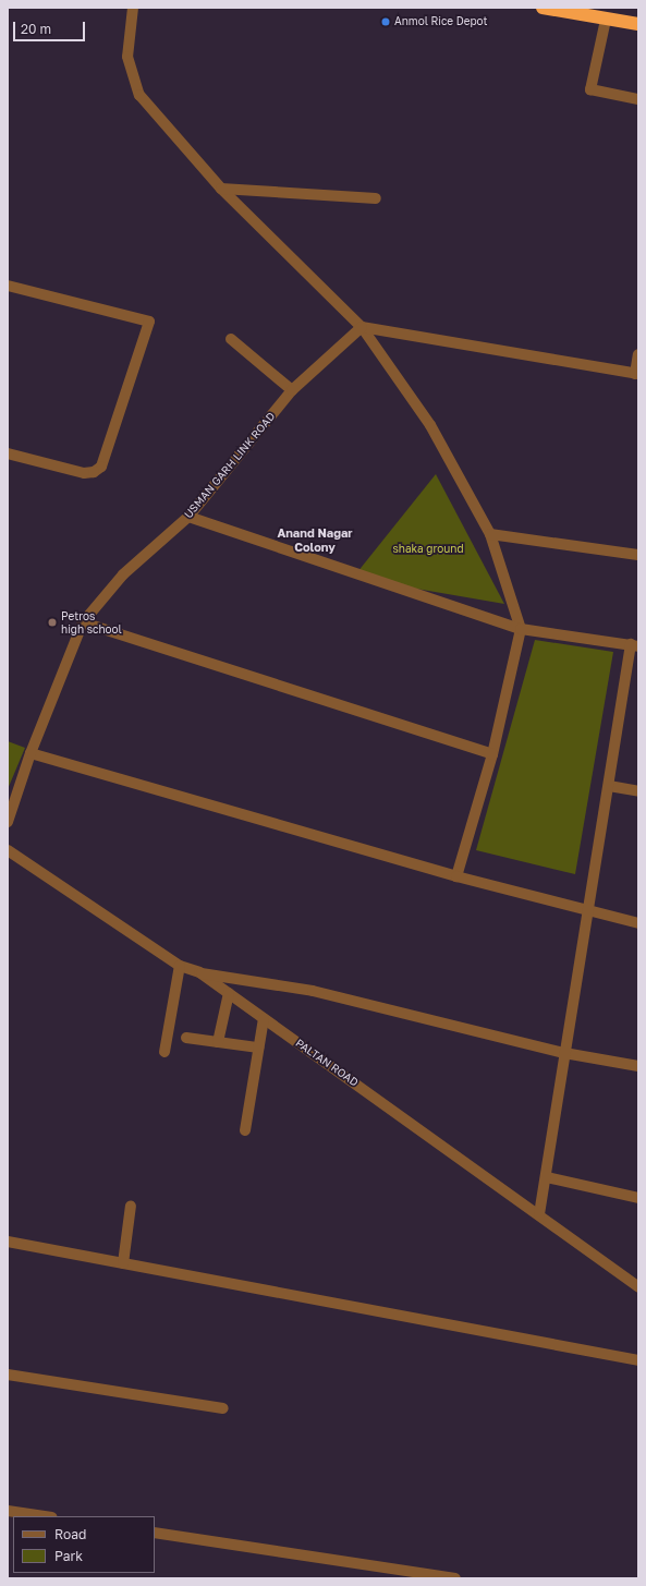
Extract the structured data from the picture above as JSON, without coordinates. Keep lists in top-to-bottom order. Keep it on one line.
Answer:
{"streets":{"street":["USMAN GARH LINK ROAD","PALTAN ROAD"]},"districts":["Anand Nagar Colony"],"parks":["shaka ground"],"places":["Anmol Rice Depot","Petros high school"],"legend":["Road","Park"],"scale_bar":"20 m"}
